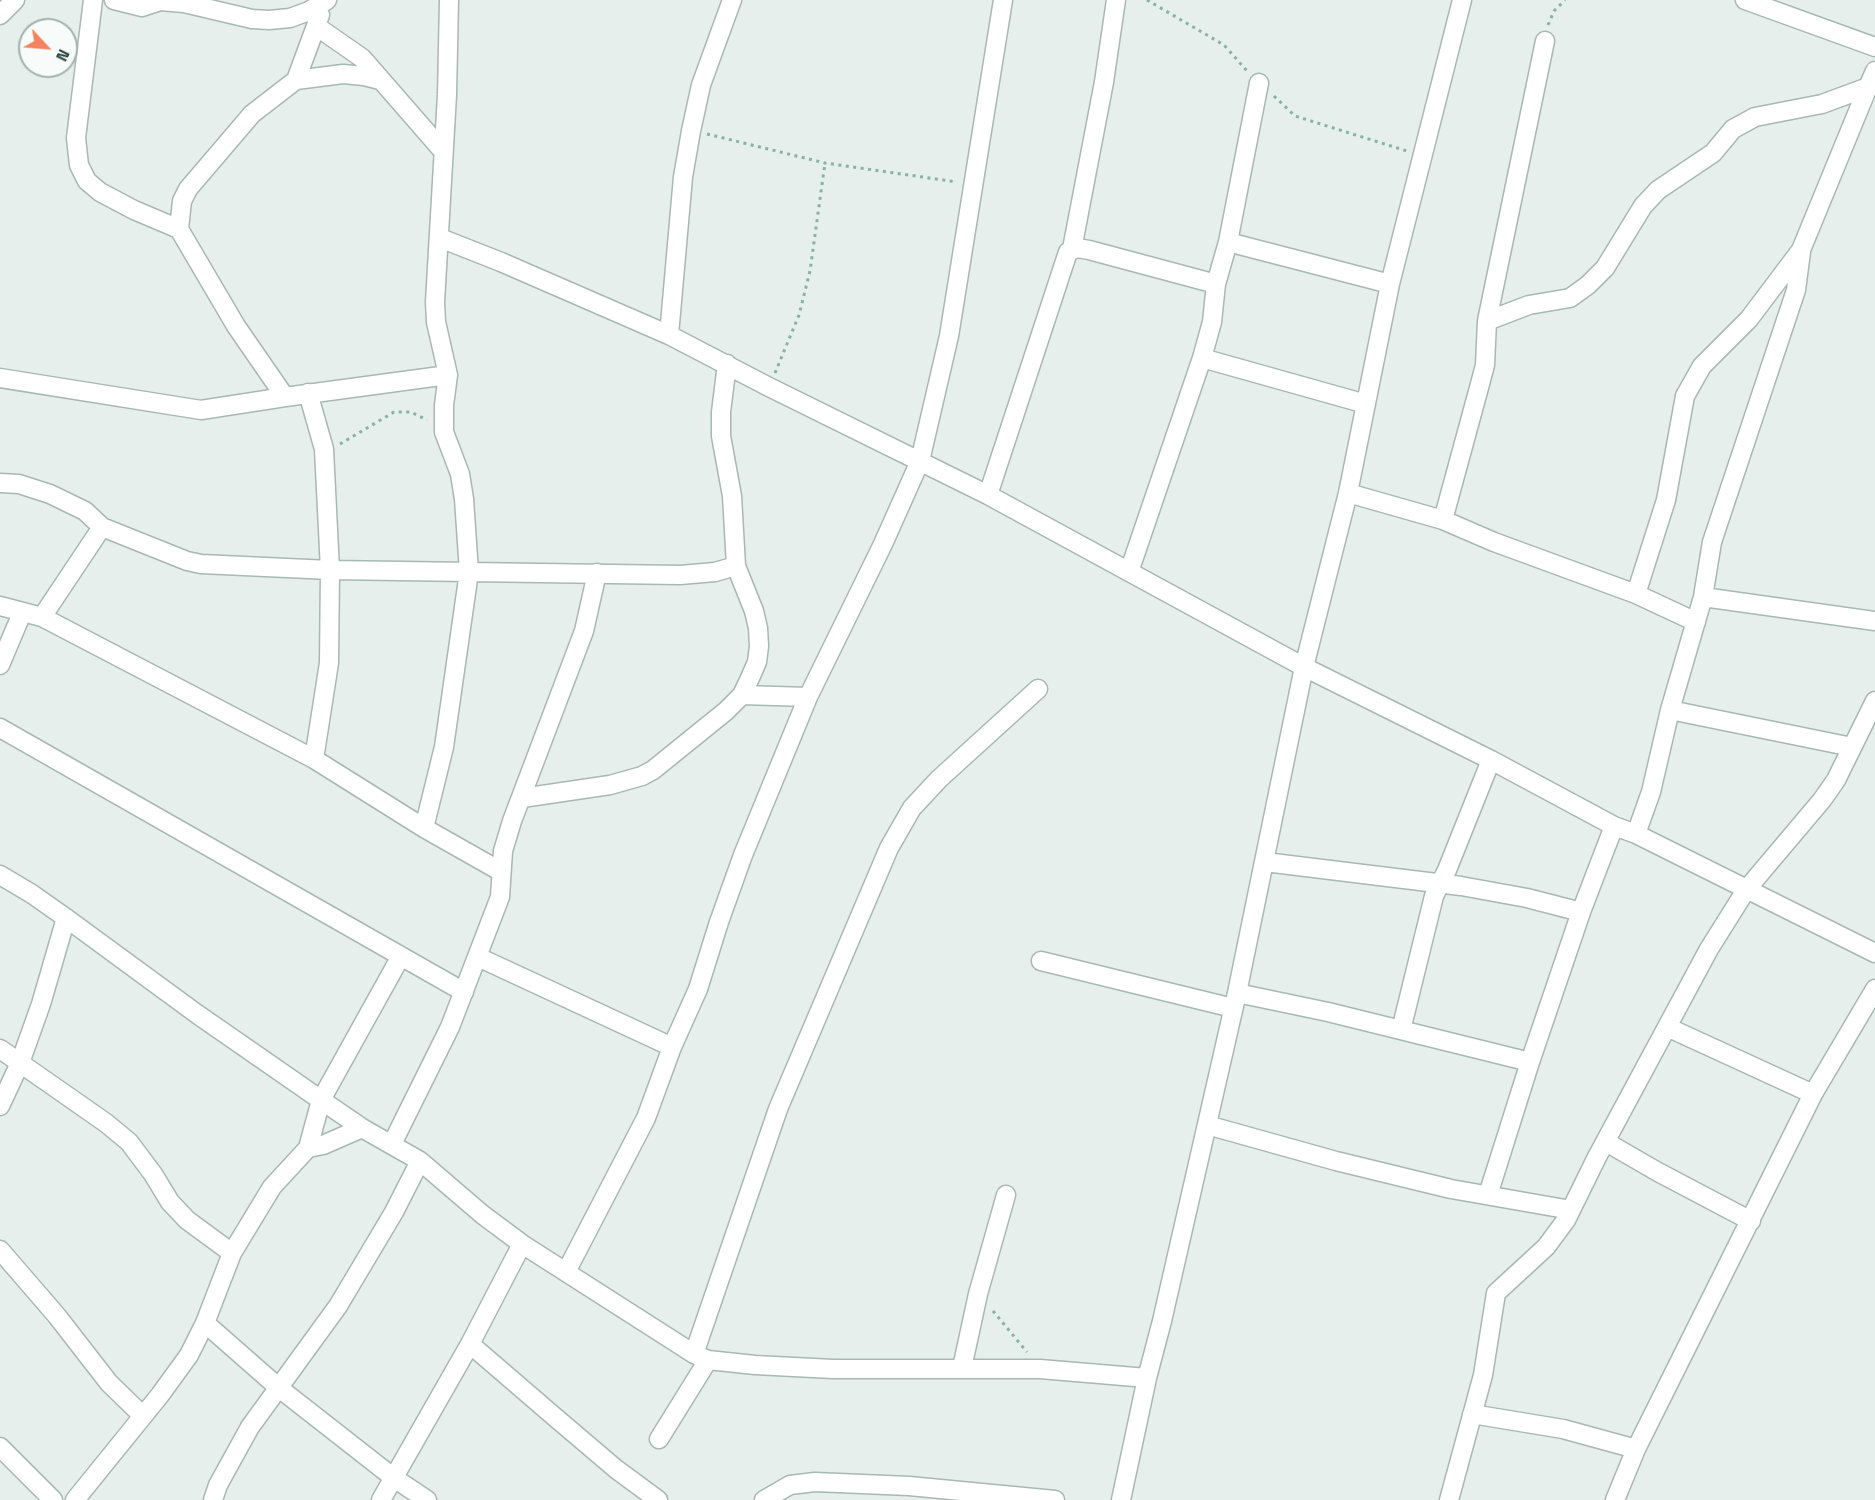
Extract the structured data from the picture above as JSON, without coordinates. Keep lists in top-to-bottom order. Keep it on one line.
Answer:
{"north":"bottom right"}
